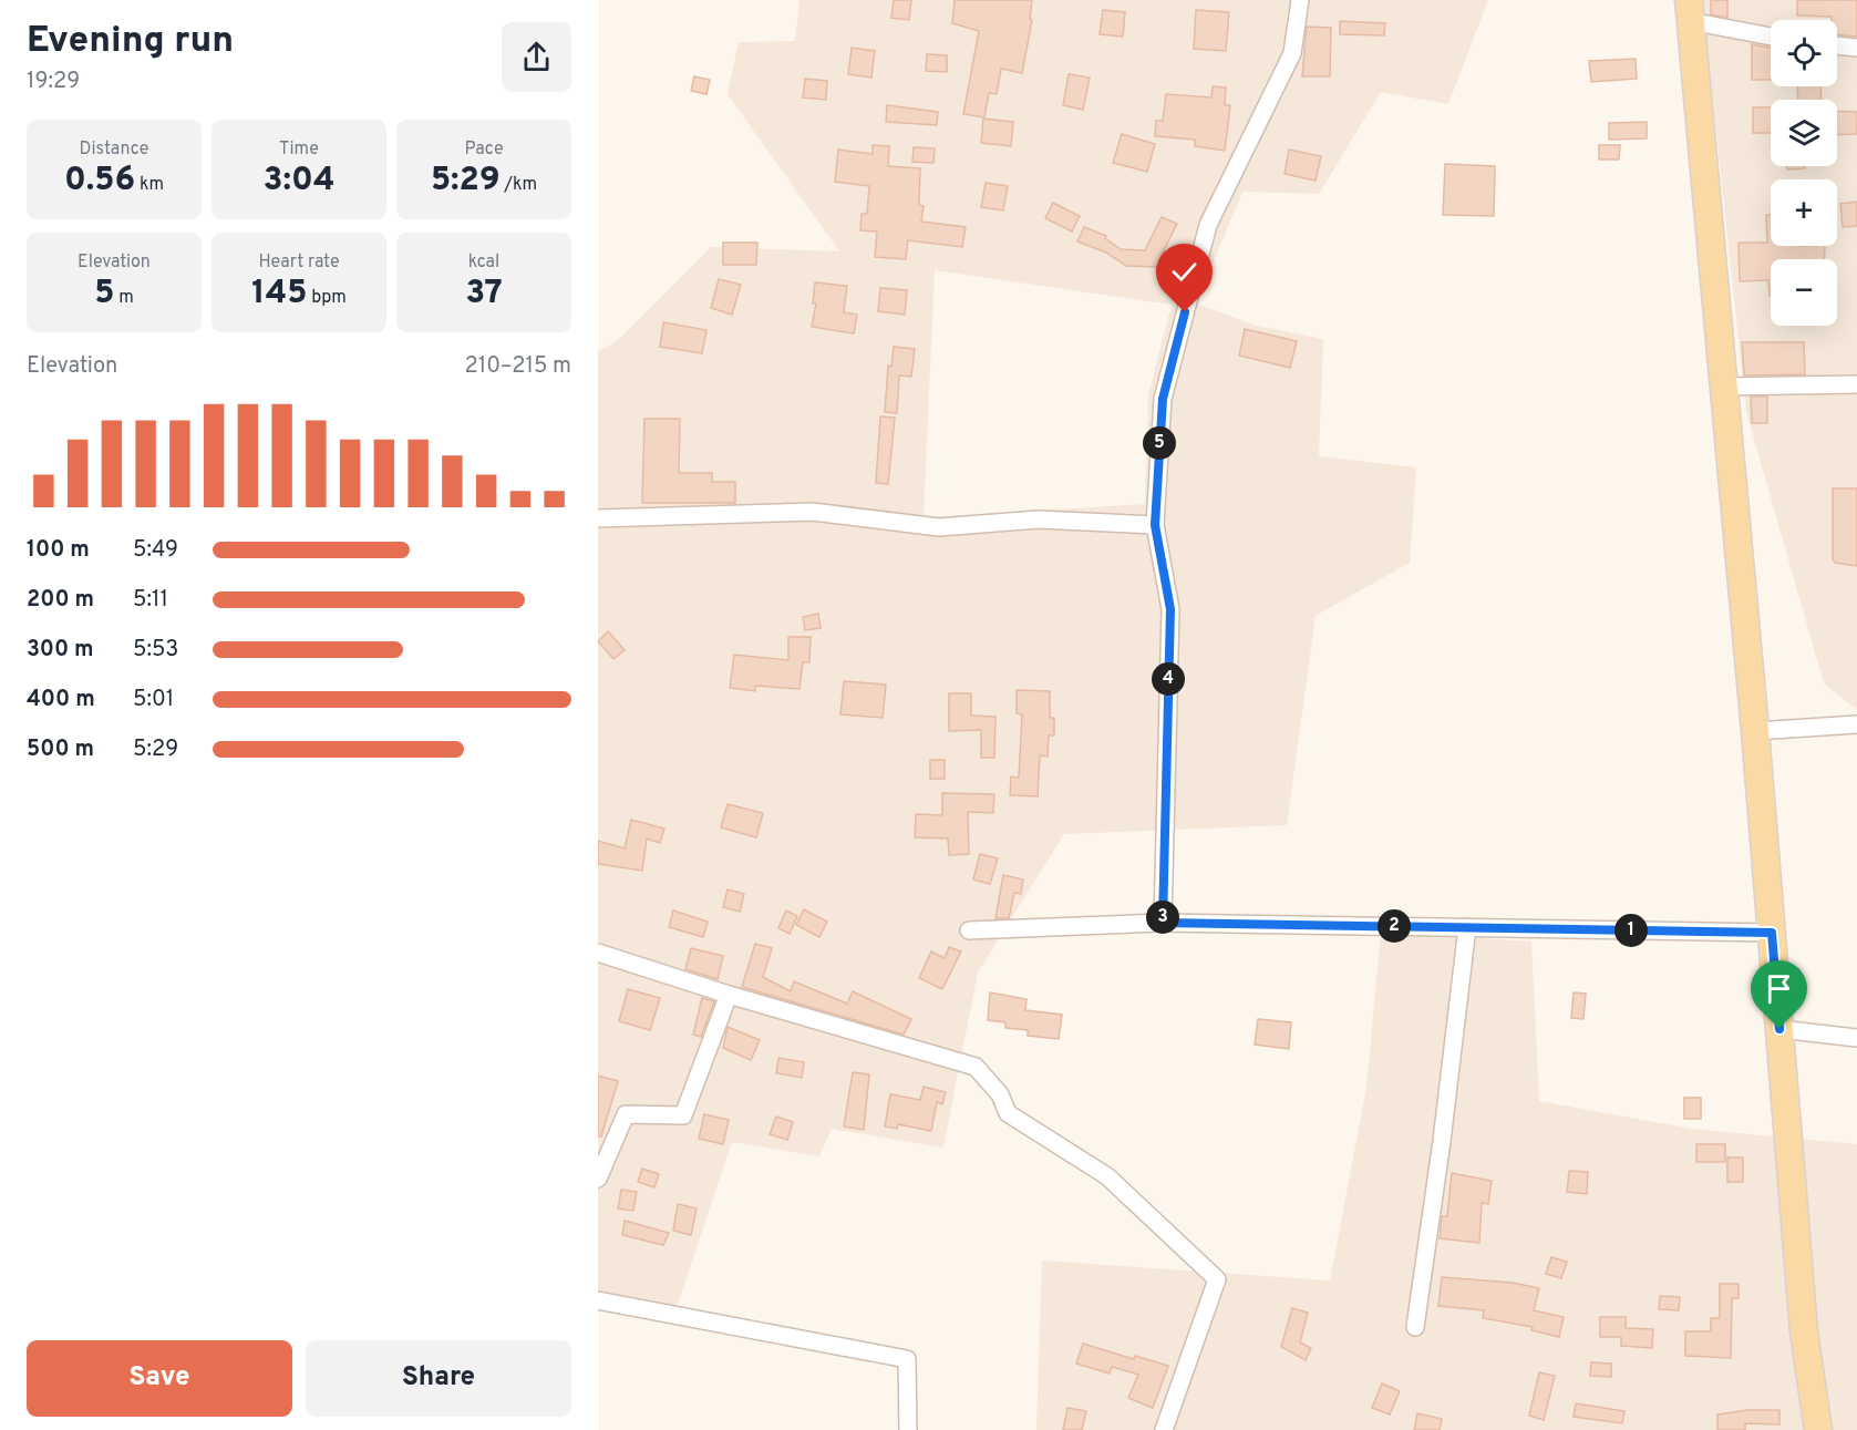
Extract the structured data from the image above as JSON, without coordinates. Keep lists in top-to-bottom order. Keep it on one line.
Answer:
{"page":{"heading":["Evening run","19:29"],"map_buttons":["+","−"],"stats":[["Distance","0.56 km"],["Time","3:04"],["Pace","5:29 /km"],["Elevation","5 m"],["Heart rate","145 bpm"],["kcal","37"]],"chart":["Elevation","210–215 m"],"pins":["5","4","3","2","1"],"list":[{"name":"100 m","note":"5:49"},{"name":"200 m","note":"5:11"},{"name":"300 m","note":"5:53"},{"name":"400 m","note":"5:01"},{"name":"500 m","note":"5:29"}],"buttons":["Save","Share"]}}
